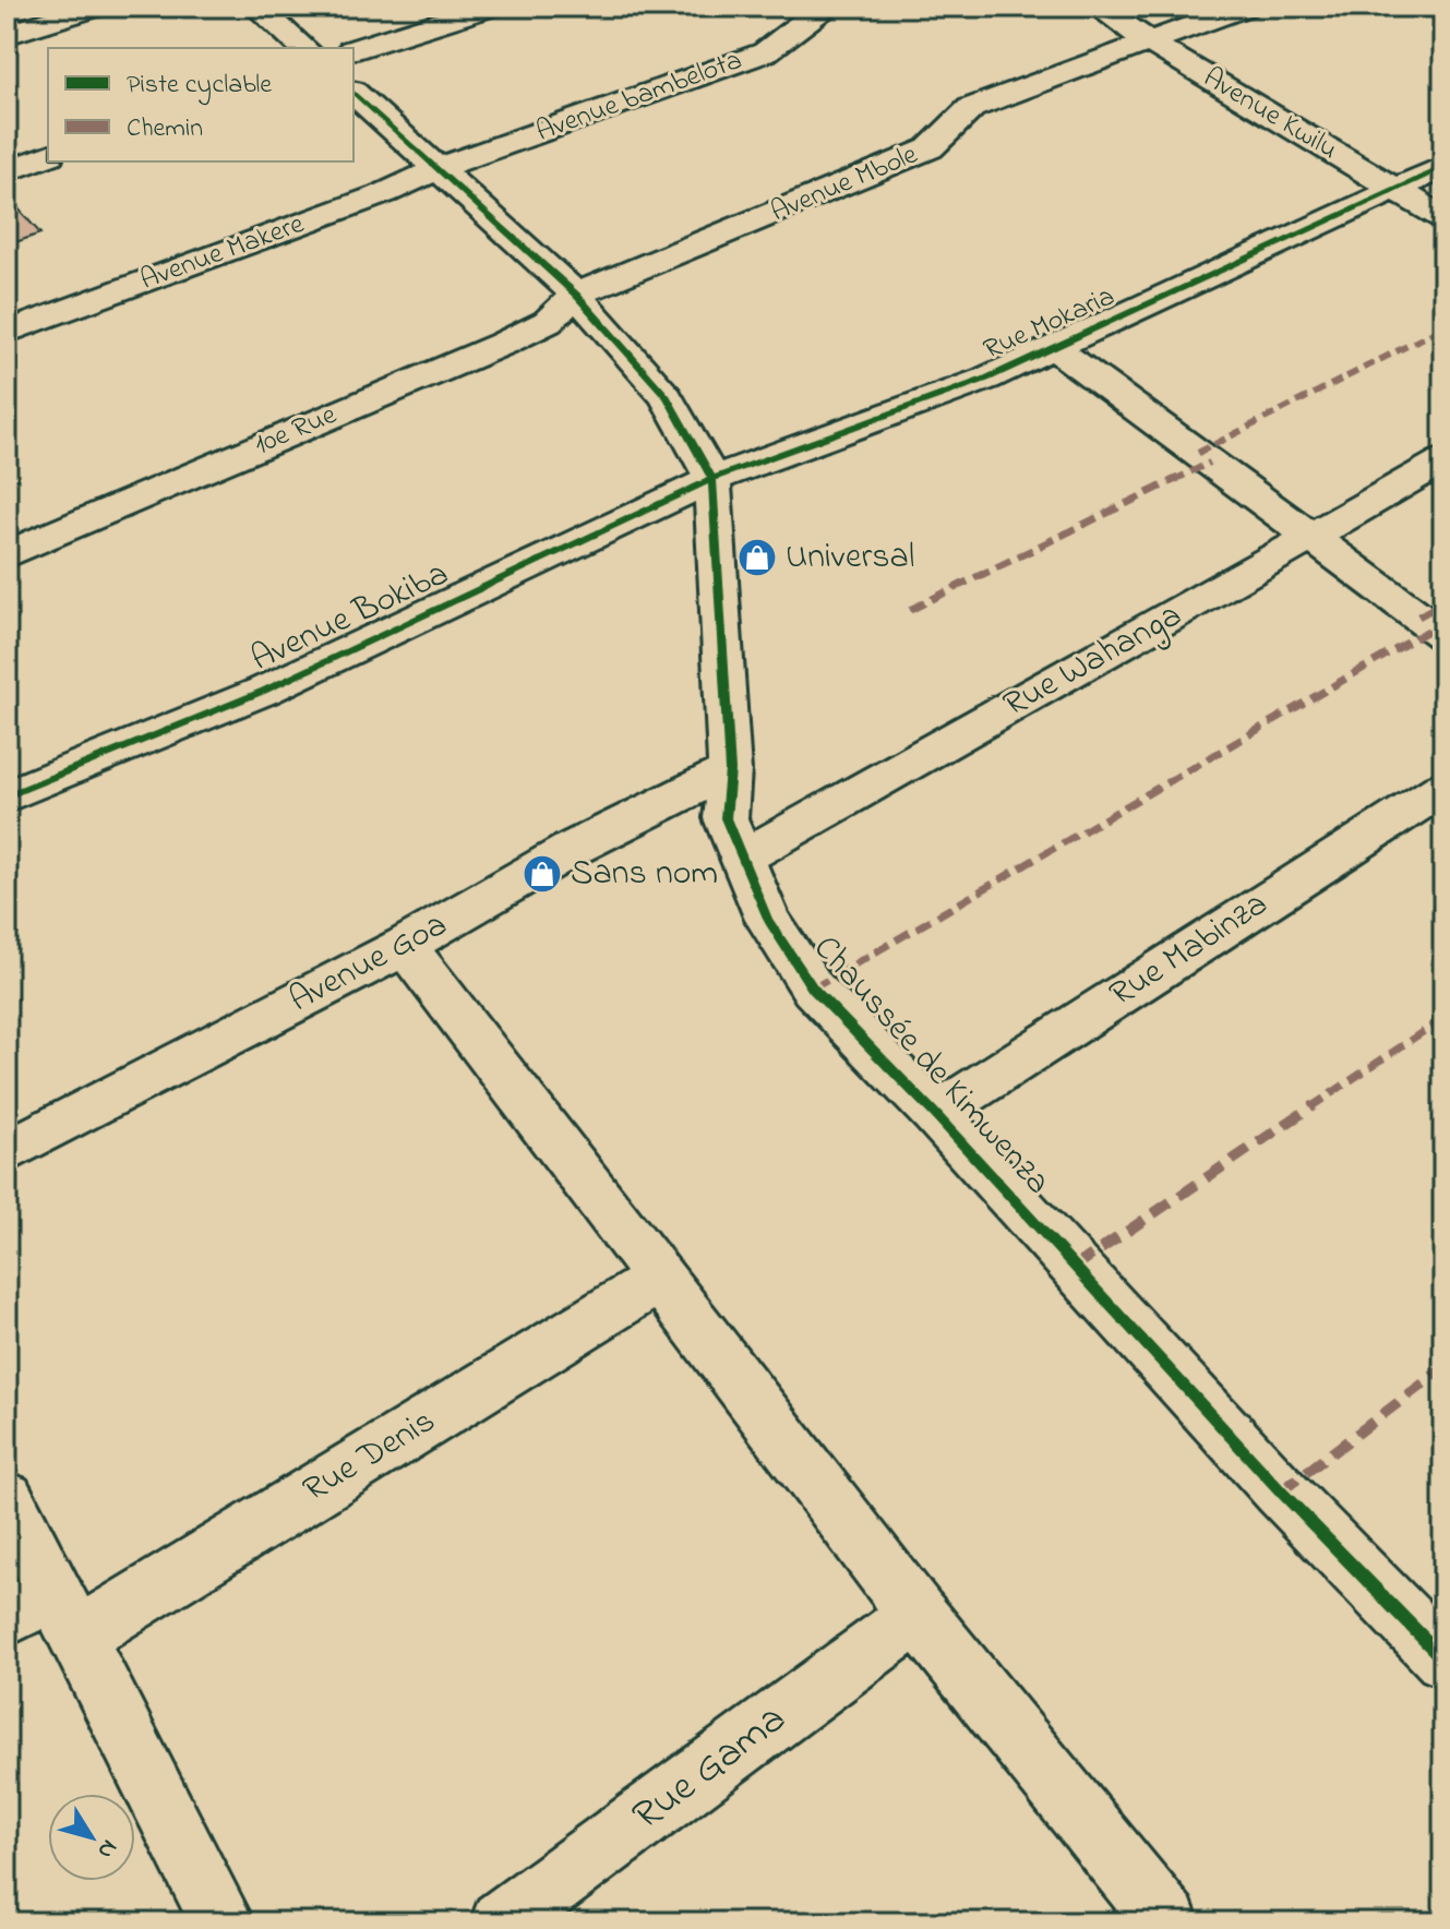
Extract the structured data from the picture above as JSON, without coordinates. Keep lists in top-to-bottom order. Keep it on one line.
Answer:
{"streets":{"street":["Avenue bambelota","Avenue Kwilu","Avenue Mbole","Avenue Makere","Rue Mokaria","10e Rue","Avenue Bokiba","Rue Wahanga","Rue Mabinza","Avenue Goa","Chaussée de Kimwenza","Rue Denis","Rue Gama"]},"crossings":[["Avenue bambelota","Avenue Makere"],["Avenue bambelota","Chaussée de Kimwenza"],["Avenue Kwilu","Avenue Mbole"],["Avenue Kwilu","Rue Mokaria"],["Avenue Mbole","10e Rue"],["Avenue Mbole","Chaussée de Kimwenza"],["Avenue Makere","Chaussée de Kimwenza"],["Rue Mokaria","Avenue Bokiba"],["Rue Mokaria","Chaussée de Kimwenza"],["10e Rue","Chaussée de Kimwenza"],["Avenue Bokiba","Chaussée de Kimwenza"],["Rue Wahanga","Chaussée de Kimwenza"],["Rue Mabinza","Chaussée de Kimwenza"],["Avenue Goa","Chaussée de Kimwenza"]],"places":{"shop":["Universal","Sans nom"]},"legend":["Piste cyclable","Chemin"],"north":"bottom right"}
